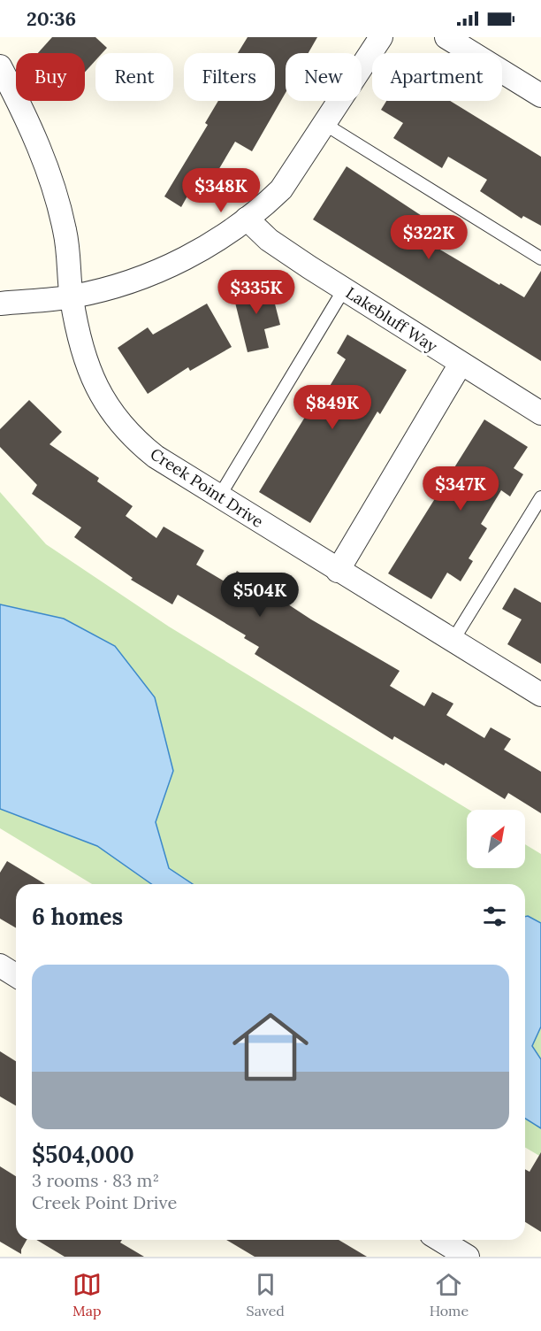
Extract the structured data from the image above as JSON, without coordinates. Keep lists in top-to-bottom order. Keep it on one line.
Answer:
{"streets":{"street":["Lakebluff Way","Creek Point Drive"]},"north":"top right","page":{"status":"20:36","chip":["Buy","Rent","Filters","New","Apartment"],"price":["$348K","$322K","$335K","$849K","$347K","$504K"],"heading":"6 homes","list":[{"name":"$504,000","note":"3 rooms · 83 m² · Creek Point Drive"}],"tabs":["Map","Saved","Home"]}}
